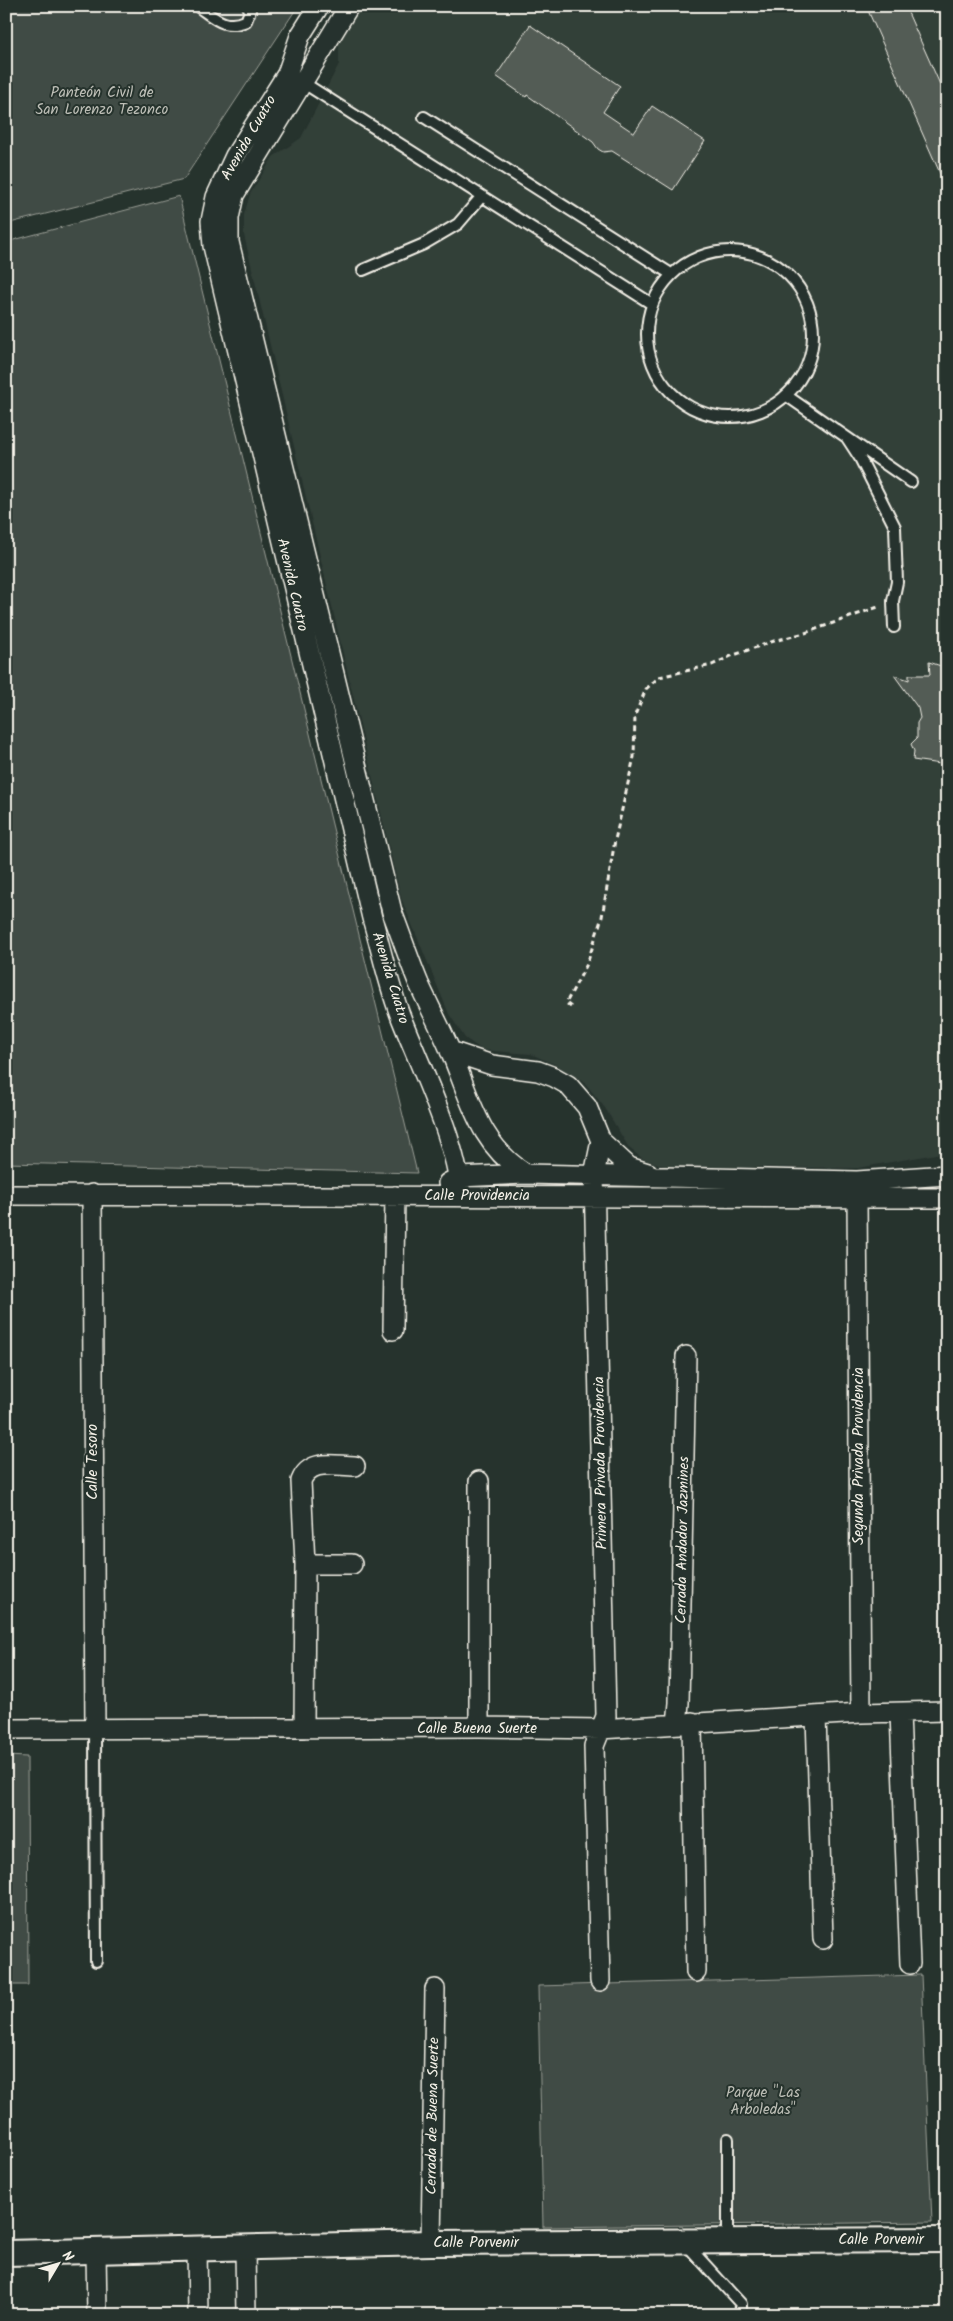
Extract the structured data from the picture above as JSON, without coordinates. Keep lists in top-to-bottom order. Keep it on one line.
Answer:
{"streets":{"street":["Avenida Cuatro","Calle Providencia","Segunda Privada Providencia","Calle Tesoro","Primera Privada Providencia","Cerrada Andador Jazmines","Calle Buena Suerte","Cerrada de Buena Suerte","Calle Porvenir"]},"crossings":[["Avenida Cuatro","Calle Providencia"],["Calle Providencia","Segunda Privada Providencia"],["Calle Providencia","Calle Tesoro"],["Calle Providencia","Primera Privada Providencia"],["Segunda Privada Providencia","Calle Buena Suerte"],["Calle Tesoro","Calle Buena Suerte"],["Primera Privada Providencia","Calle Buena Suerte"],["Cerrada Andador Jazmines","Calle Buena Suerte"],["Cerrada de Buena Suerte","Calle Porvenir"]],"parks":["Panteón Civil de San Lorenzo Tezonco","Parque \"Las Arboledas\""],"north":"top right"}
